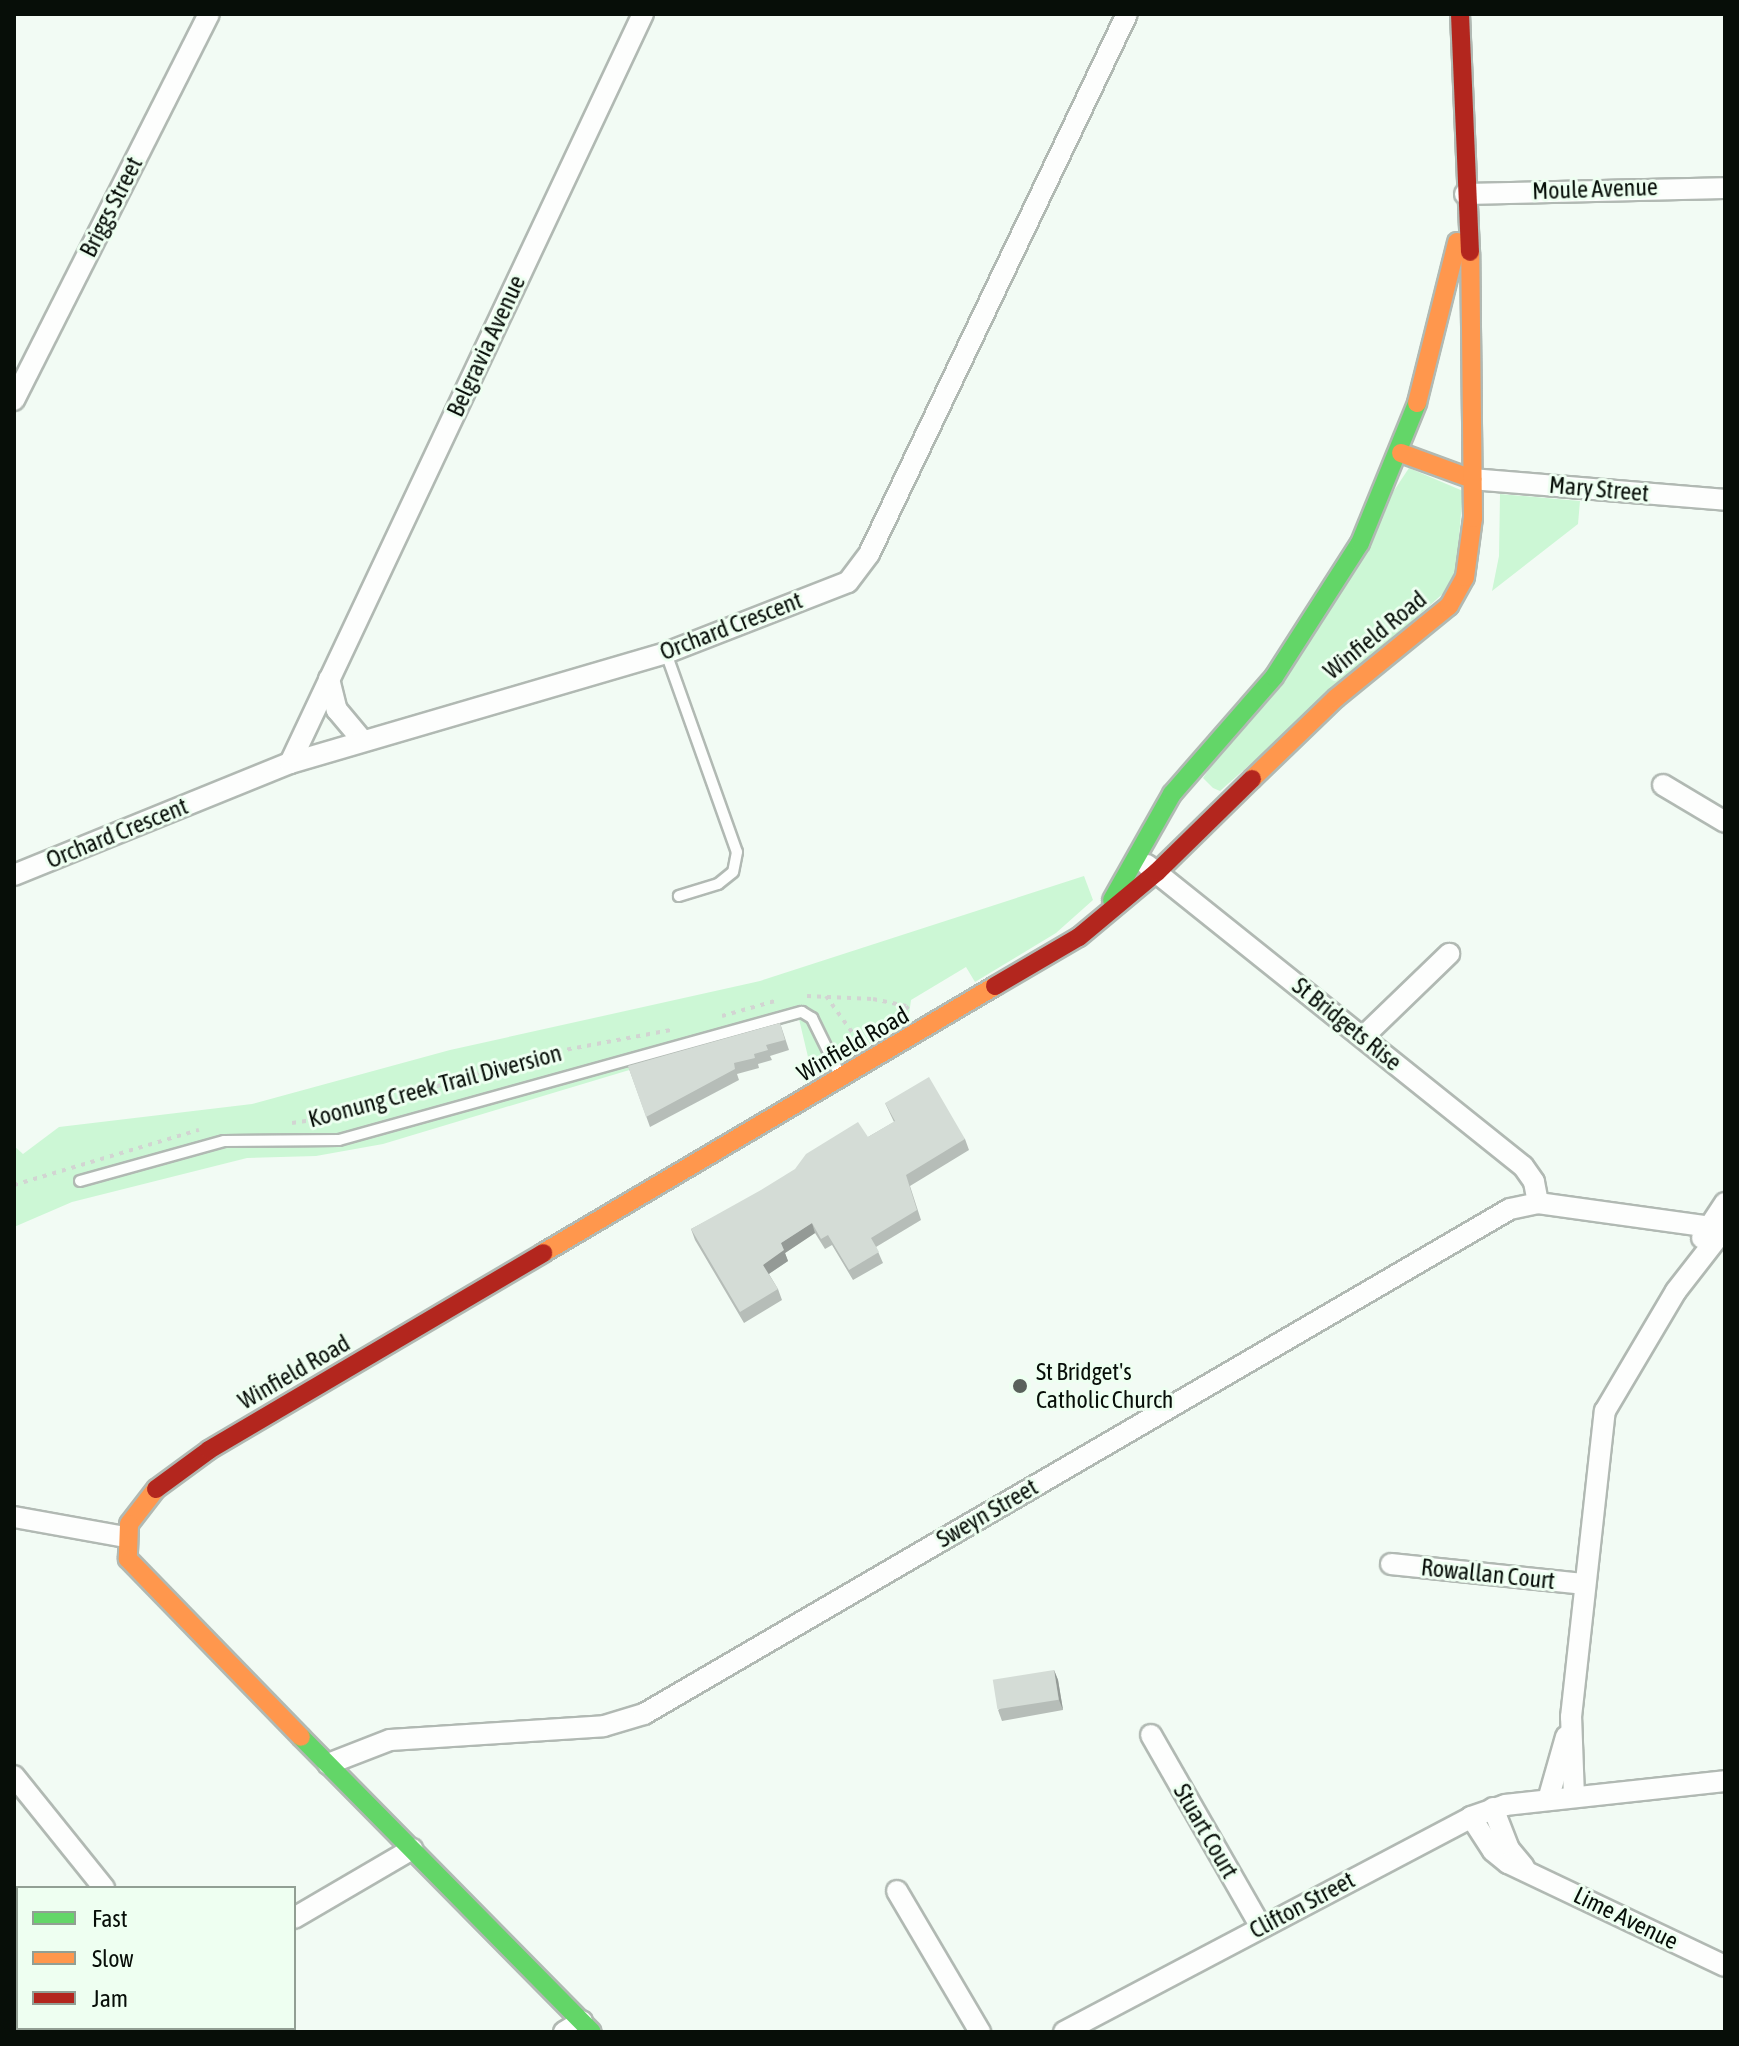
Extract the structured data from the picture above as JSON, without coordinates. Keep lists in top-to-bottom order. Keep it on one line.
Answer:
{"streets":{"street":["Moule Avenue","Briggs Street","Belgravia Avenue","Mary Street","Orchard Crescent","Winfield Road","St Bridgets Rise","Sweyn Street","Rowallan Court","Stuart Court","Clifton Street","Lime Avenue"],"path":["Koonung Creek Trail Diversion"]},"crossings":[["Moule Avenue","Winfield Road"],["Belgravia Avenue","Orchard Crescent"],["Mary Street","Winfield Road"],["Winfield Road","St Bridgets Rise"],["St Bridgets Rise","Sweyn Street"],["Stuart Court","Clifton Street"],["Clifton Street","Lime Avenue"]],"places":["St Bridget's Catholic Church"],"legend":["Fast","Slow","Jam"]}
